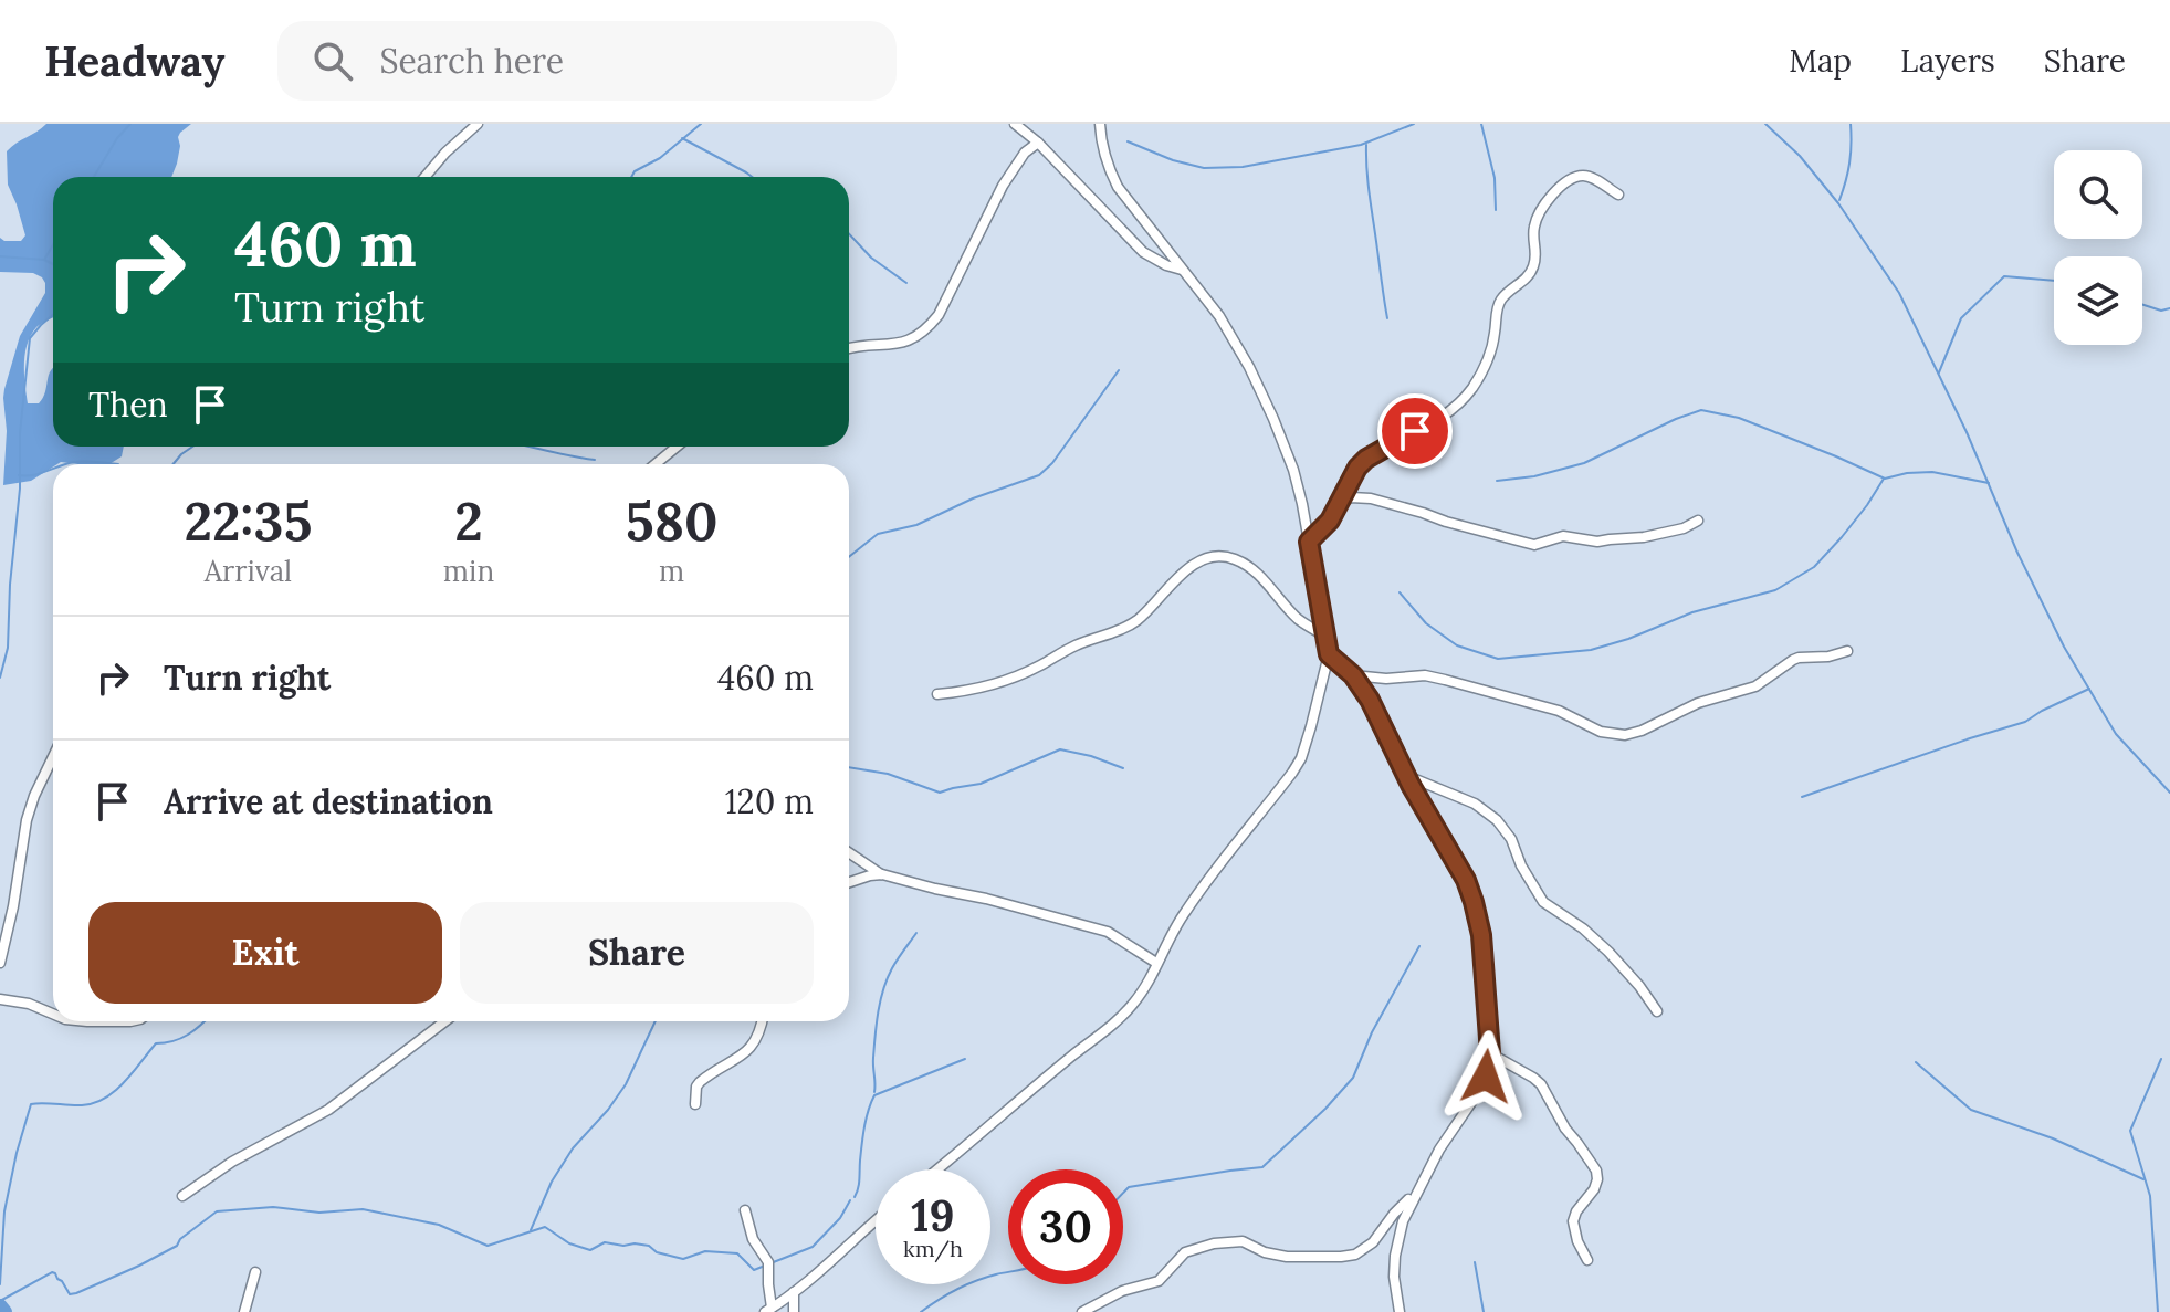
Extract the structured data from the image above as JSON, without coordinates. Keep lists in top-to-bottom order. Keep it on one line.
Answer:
{"page":{"header":"Headway","search":"Search here","nav":["Map","Layers","Share"],"turn":["460 m","Turn right"],"then":"Then","eta":["22:35","Arrival","2","min","580","m"],"list":[{"name":"Turn right","value":"460 m"},{"name":"Arrive at destination","value":"120 m"}],"buttons":["Exit","Share"],"speed":"19 km/h","limit":"30"}}
